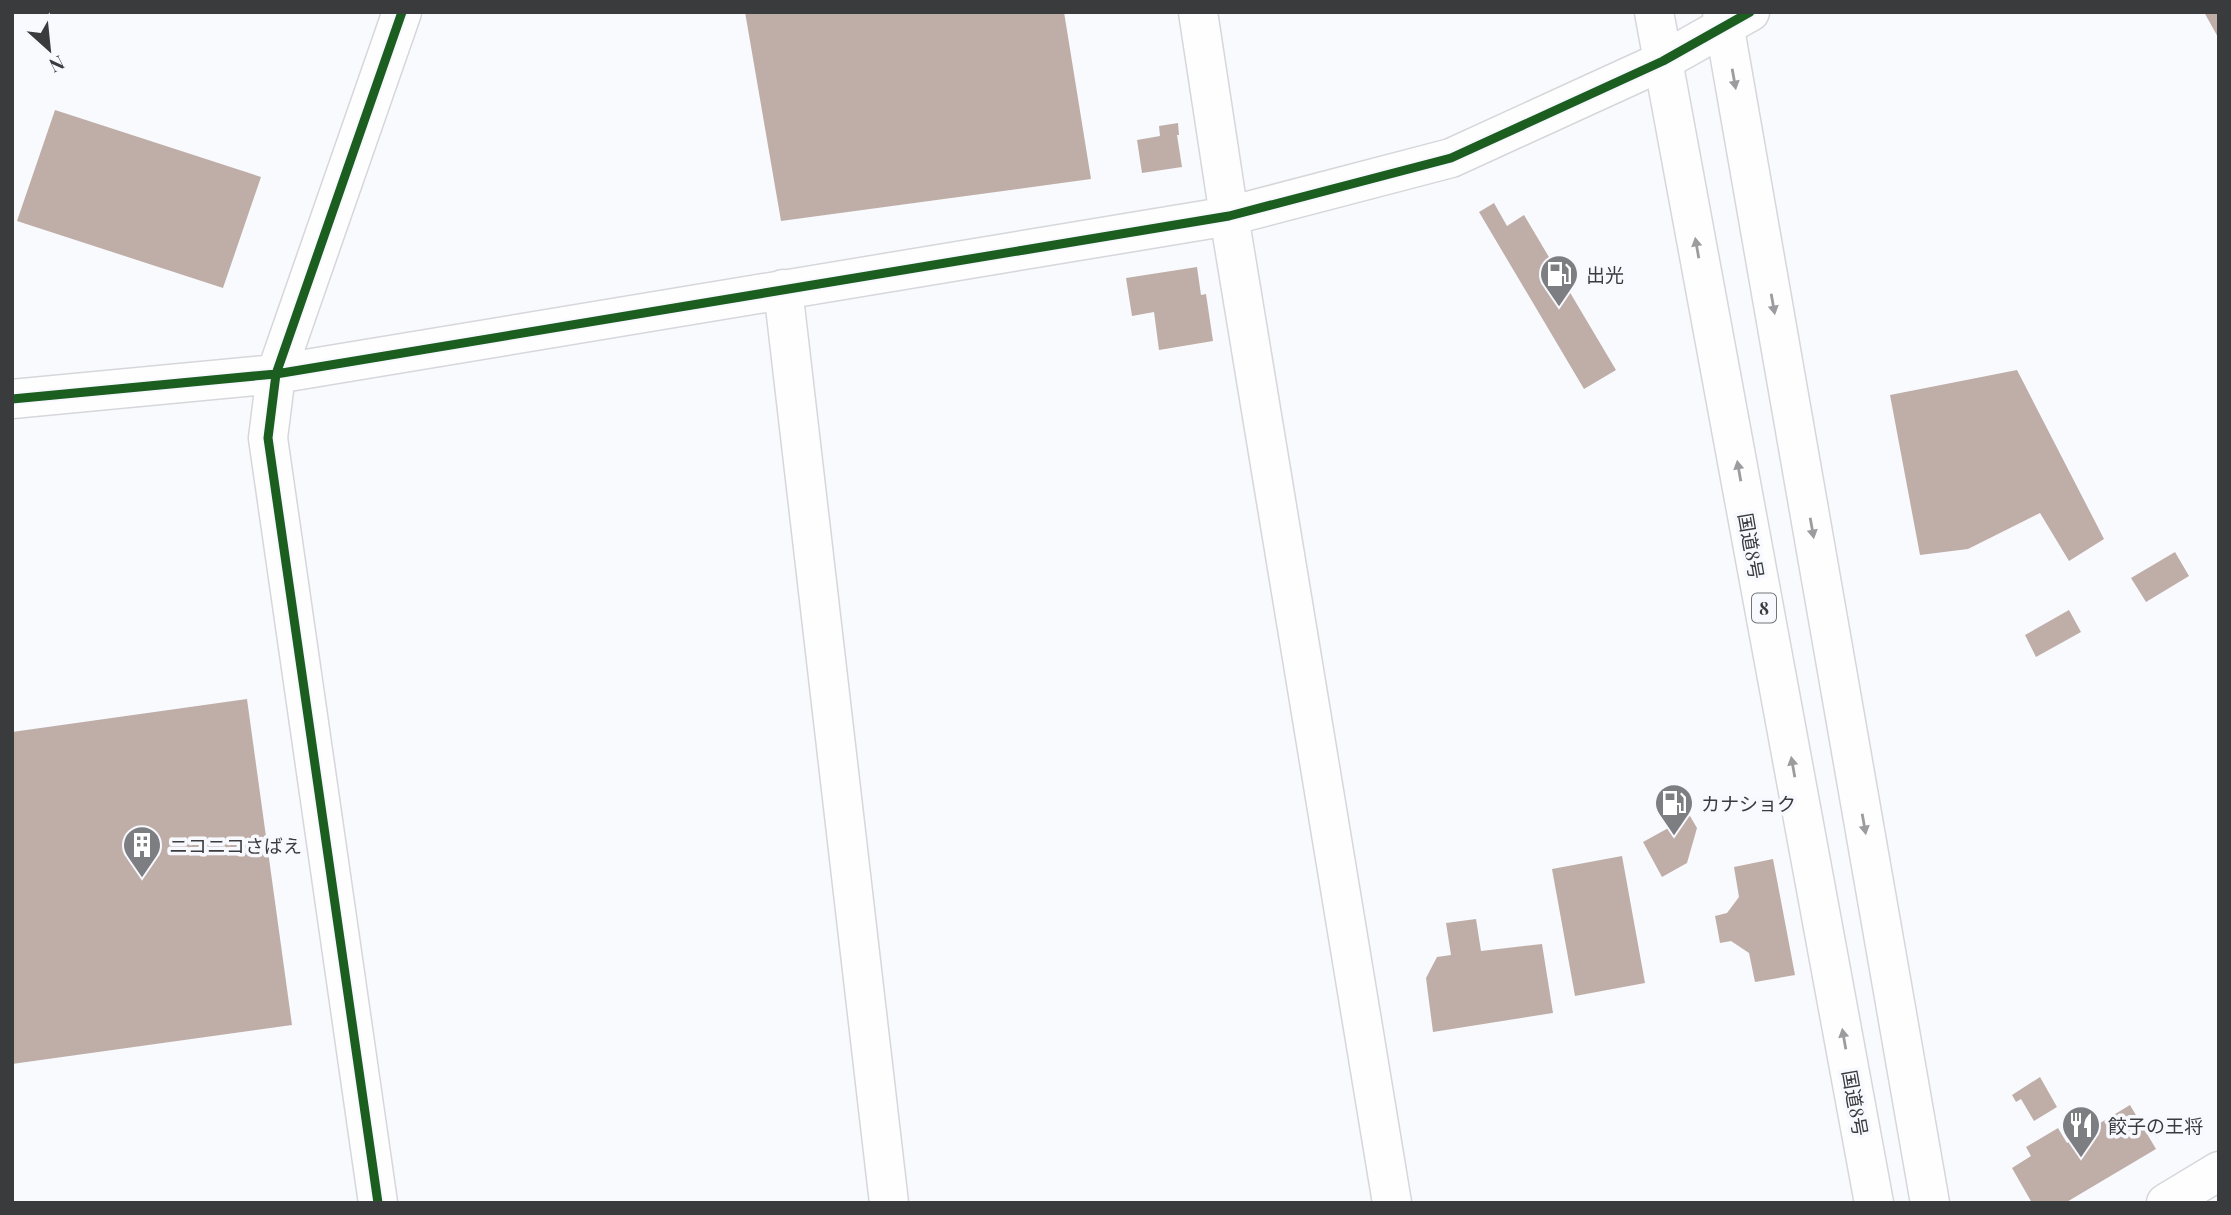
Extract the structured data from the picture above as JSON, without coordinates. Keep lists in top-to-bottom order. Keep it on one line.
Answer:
{"streets":{"main road":["国道8号","8"]},"places":{"fuel station":["出光","カナショク"],"building":["ニコニコさばえ"],"restaurant":["餃子の王将"]},"north":"bottom right"}
